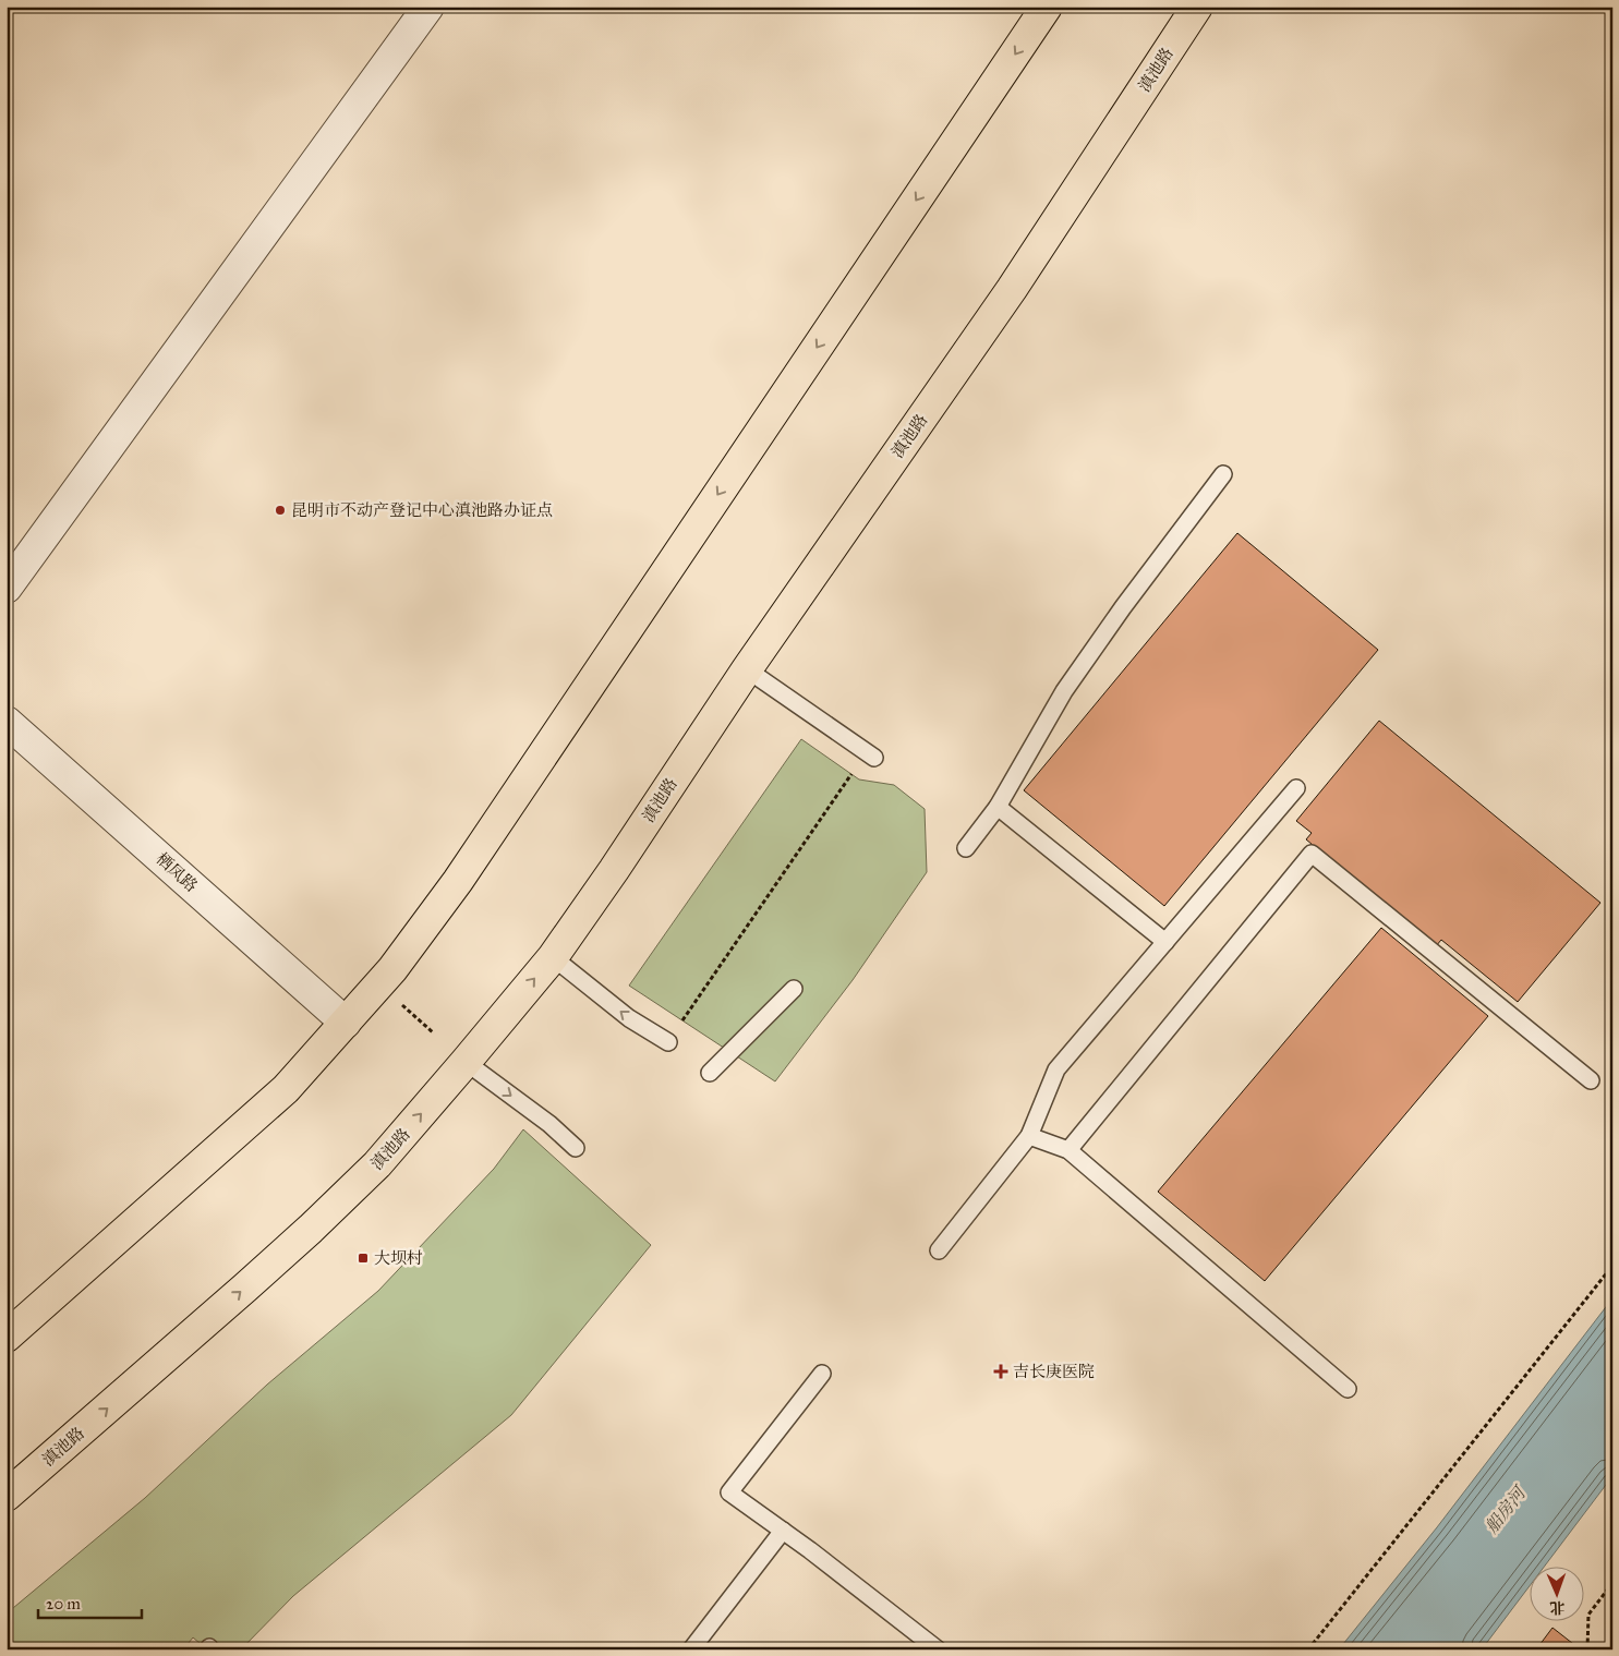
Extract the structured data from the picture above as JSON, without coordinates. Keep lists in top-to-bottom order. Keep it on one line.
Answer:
{"streets":{"main road":["滇池路"],"street":["栖凤路"]},"water":["船房河"],"places":{"other":["昆明市不动产登记中心滇池路办证点"],"transit":["大坝村"],"health":["吉长庚医院"]},"scale_bar":"20 m","north":"bottom"}
